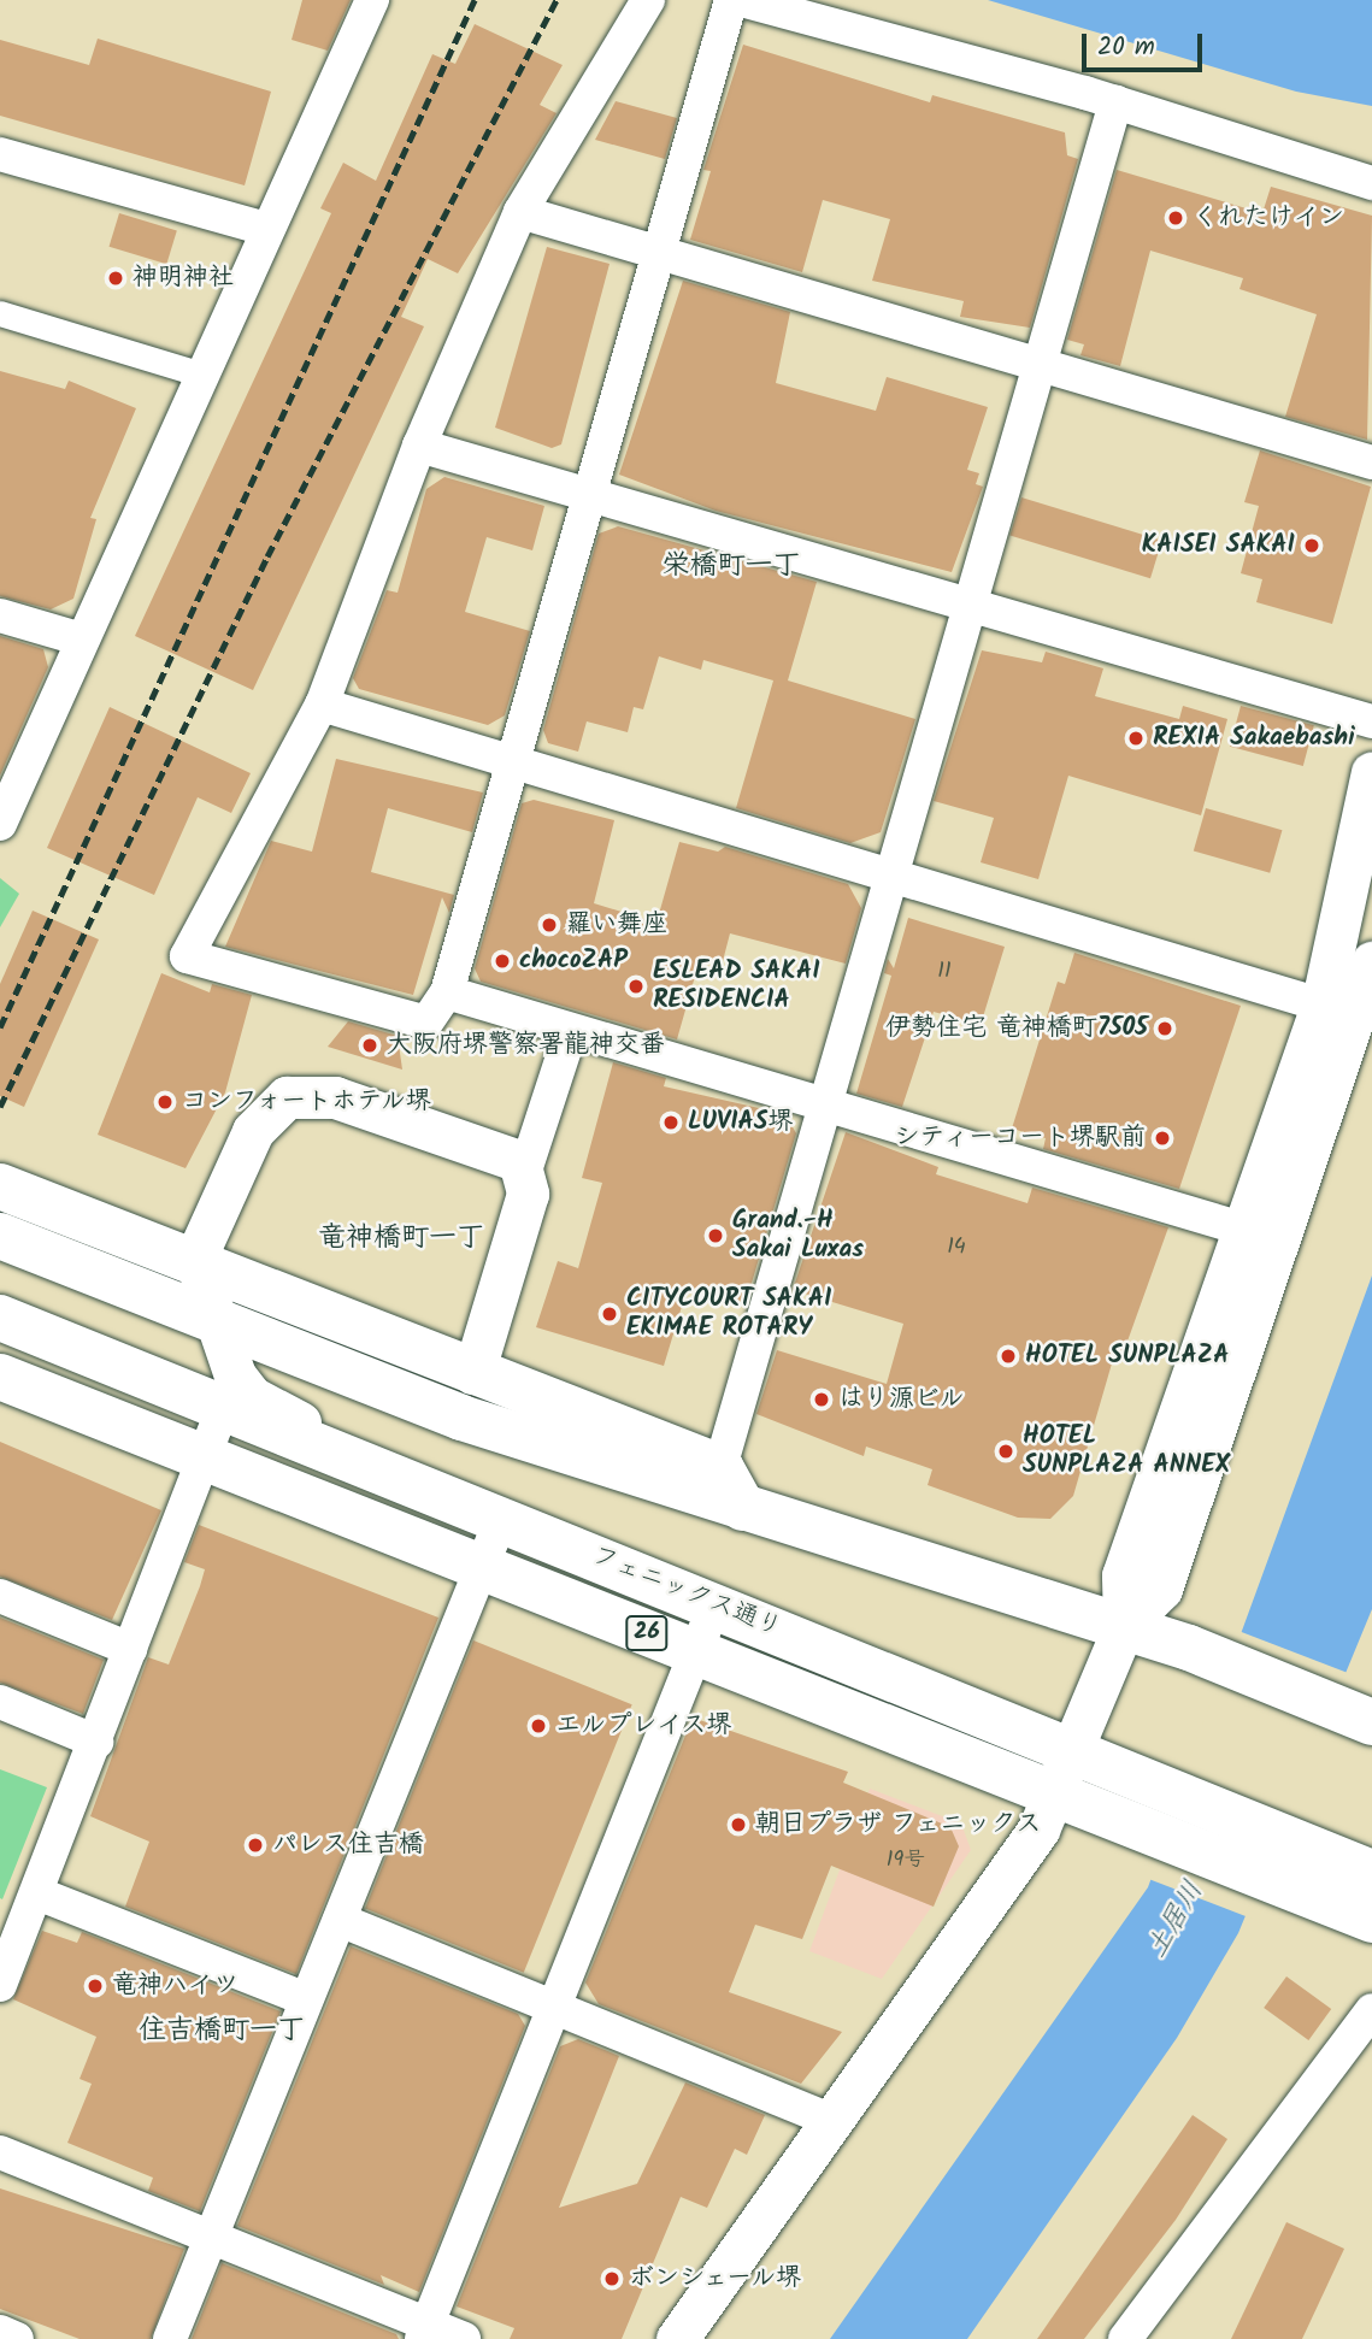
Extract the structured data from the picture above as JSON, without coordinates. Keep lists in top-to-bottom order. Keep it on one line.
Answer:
{"streets":{"highway":["フェニックス通り","26"]},"crossings":[["フェニックス通り","26"]],"districts":["栄橋町一丁","竜神橋町一丁","住吉橋町一丁"],"water":["土居川"],"places":["くれたけイン","神明神社","KAISEI SAKAI","REXIA Sakaebashi","羅い舞座","chocoZAP","ESLEAD SAKAI RESIDENCIA","伊勢住宅 竜神橋町7505","大阪府堺警察署龍神交番","コンフォートホテル堺","LUVIAS堺","シティーコート堺駅前","Grand.-H Sakai Luxas","CITYCOURT SAKAI EKIMAE ROTARY","HOTEL SUNPLAZA","はり源ビル","HOTEL SUNPLAZA ANNEX","エルプレイス堺","朝日プラザ フェニックス","パレス住吉橋","竜神ハイツ","ボンシェール堺"],"house_numbers":["11","14","19号"],"scale_bar":"20 m"}
